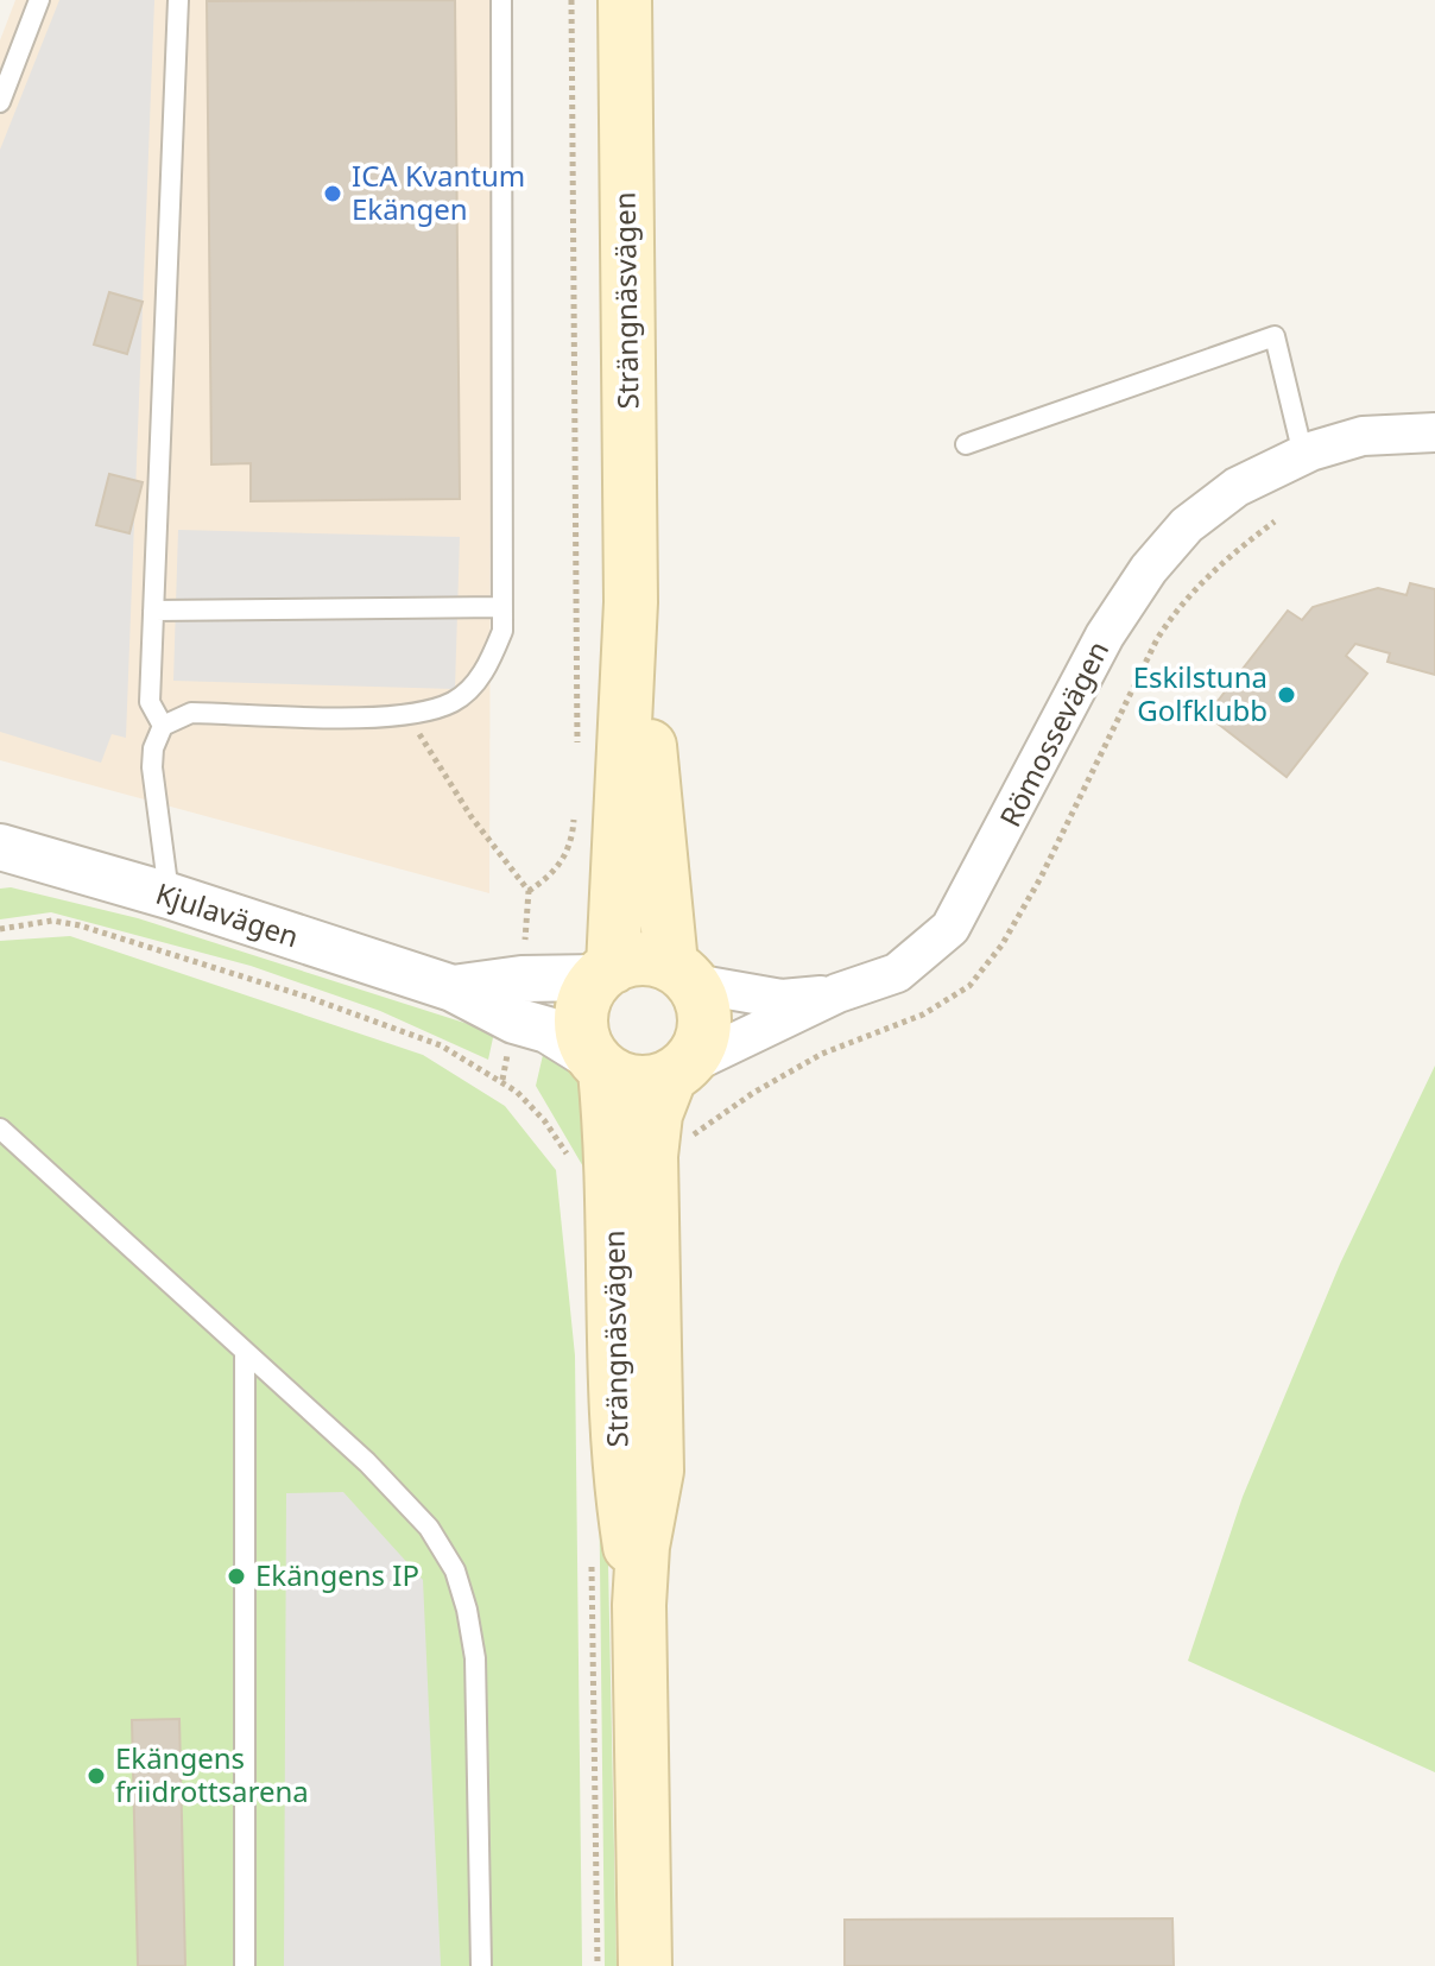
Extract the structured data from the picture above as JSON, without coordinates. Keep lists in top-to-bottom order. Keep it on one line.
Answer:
{"streets":{"main road":["Strängnäsvägen"],"street":["Römossevägen","Kjulavägen"]},"crossings":[["Strängnäsvägen","Römossevägen"],["Strängnäsvägen","Kjulavägen"],["Römossevägen","Kjulavägen"]],"places":["ICA Kvantum Ekängen","Eskilstuna Golfklubb","Ekängens IP","Ekängens friidrottsarena"]}
